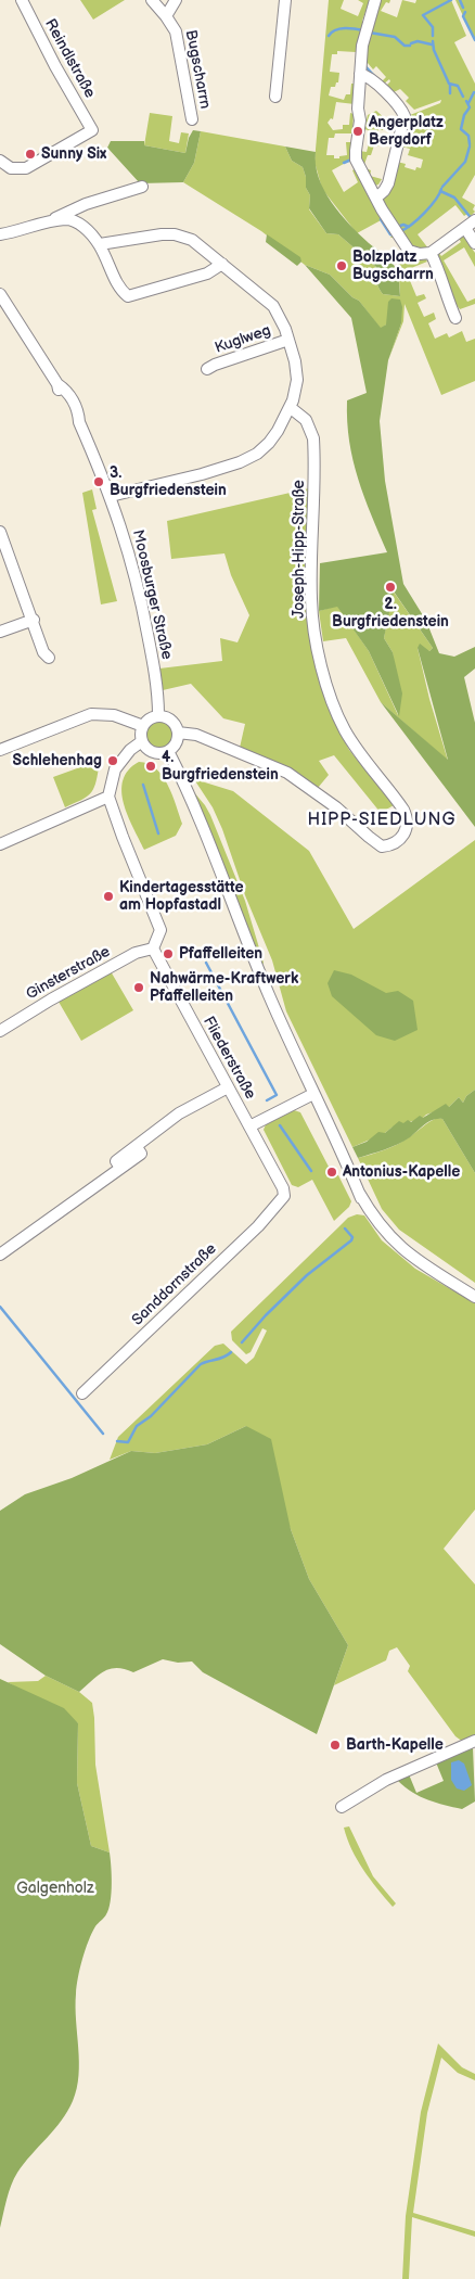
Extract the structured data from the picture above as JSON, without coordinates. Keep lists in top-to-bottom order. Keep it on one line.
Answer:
{"streets":{"street":["Reindlstraße","Bugscharrn","Kuglweg","Joseph-Hipp-Straße","Moosburger Straße","Ginsterstraße","Fliederstraße","Sanddornstraße"]},"crossings":[["Kuglweg","Joseph-Hipp-Straße"],["Kuglweg","Moosburger Straße"],["Joseph-Hipp-Straße","Moosburger Straße"],["Ginsterstraße","Fliederstraße"],["Fliederstraße","Sanddornstraße"]],"districts":["HIPP-SIEDLUNG"],"parks":["Galgenholz"],"places":["Angerplatz Bergdorf","Sunny Six","Bolzplatz Bugscharrn","3. Burgfriedenstein","2. Burgfriedenstein","Schlehenhag","4. Burgfriedenstein","Kindertagesstätte am Hopfastadl","Pfaffelleiten","Nahwärme-Kraftwerk Pfaffelleiten","Antonius-Kapelle","Barth-Kapelle"]}
